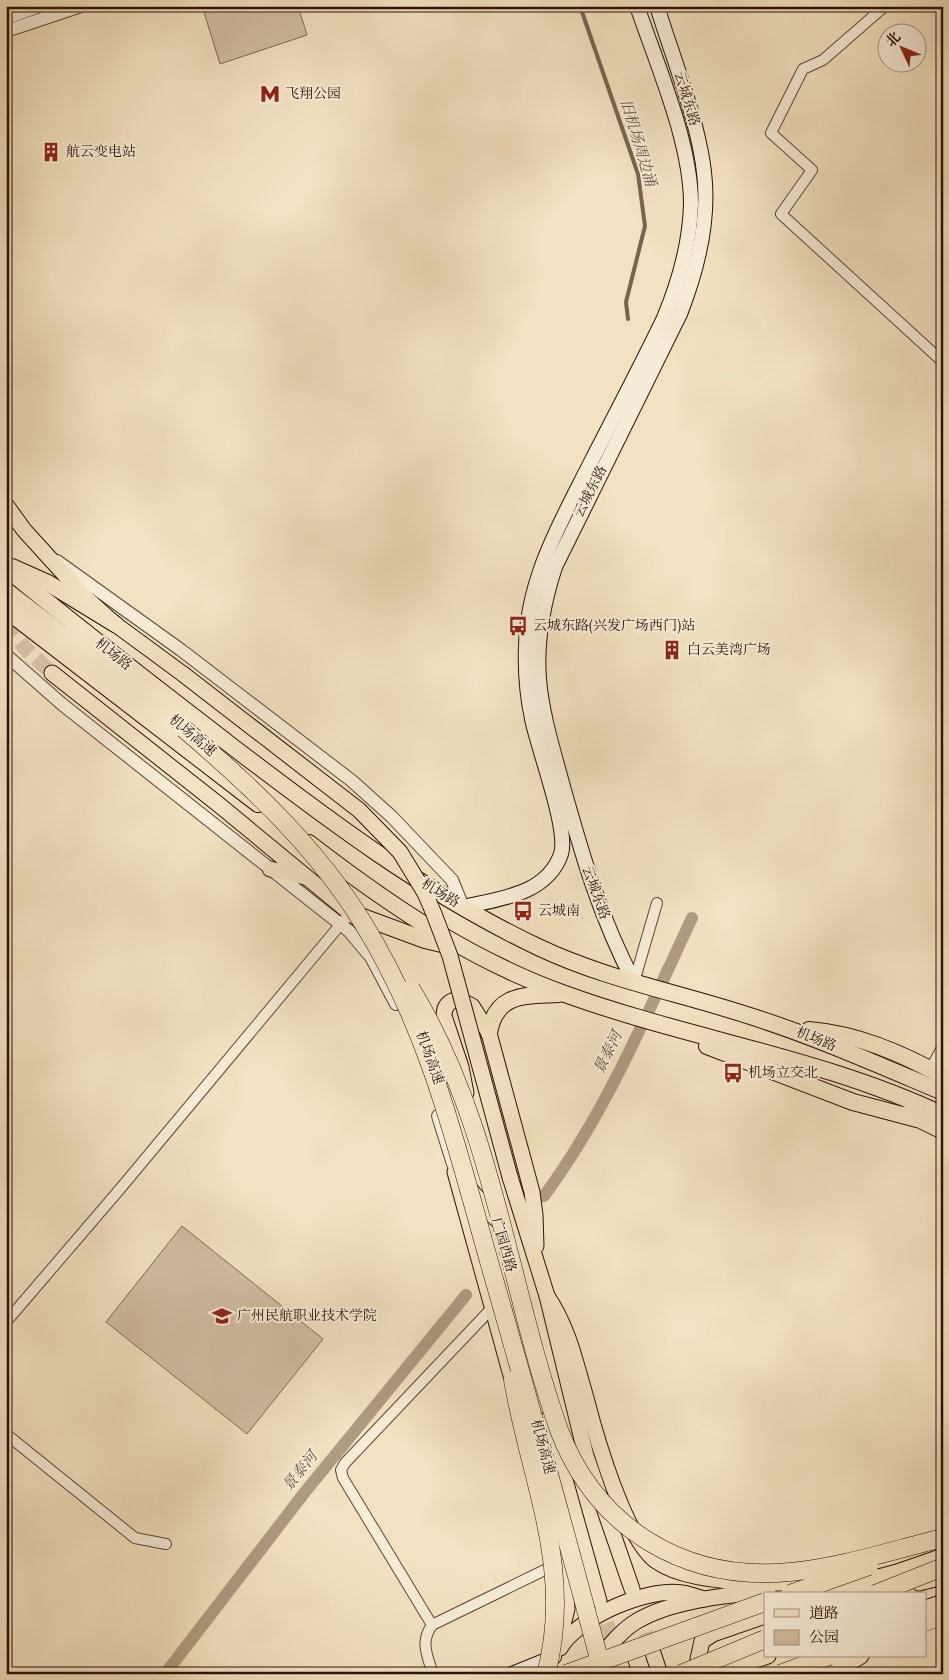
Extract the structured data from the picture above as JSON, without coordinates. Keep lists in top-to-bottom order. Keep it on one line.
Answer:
{"streets":{"highway":["机场路","机场高速"],"main road":["云城东路","广园西路"]},"crossings":[["云城东路","机场路"],["机场高速","广园西路"]],"water":["旧机场周边涌","景泰河"],"places":{"metro station":["飞翔公园"],"building":["航云变电站","白云美湾广场"],"bus stop":["云城东路(兴发广场西门)站","云城南","机场立交北"],"school or university":["广州民航职业技术学院"]},"legend":["道路","公园"],"north":"top left"}
